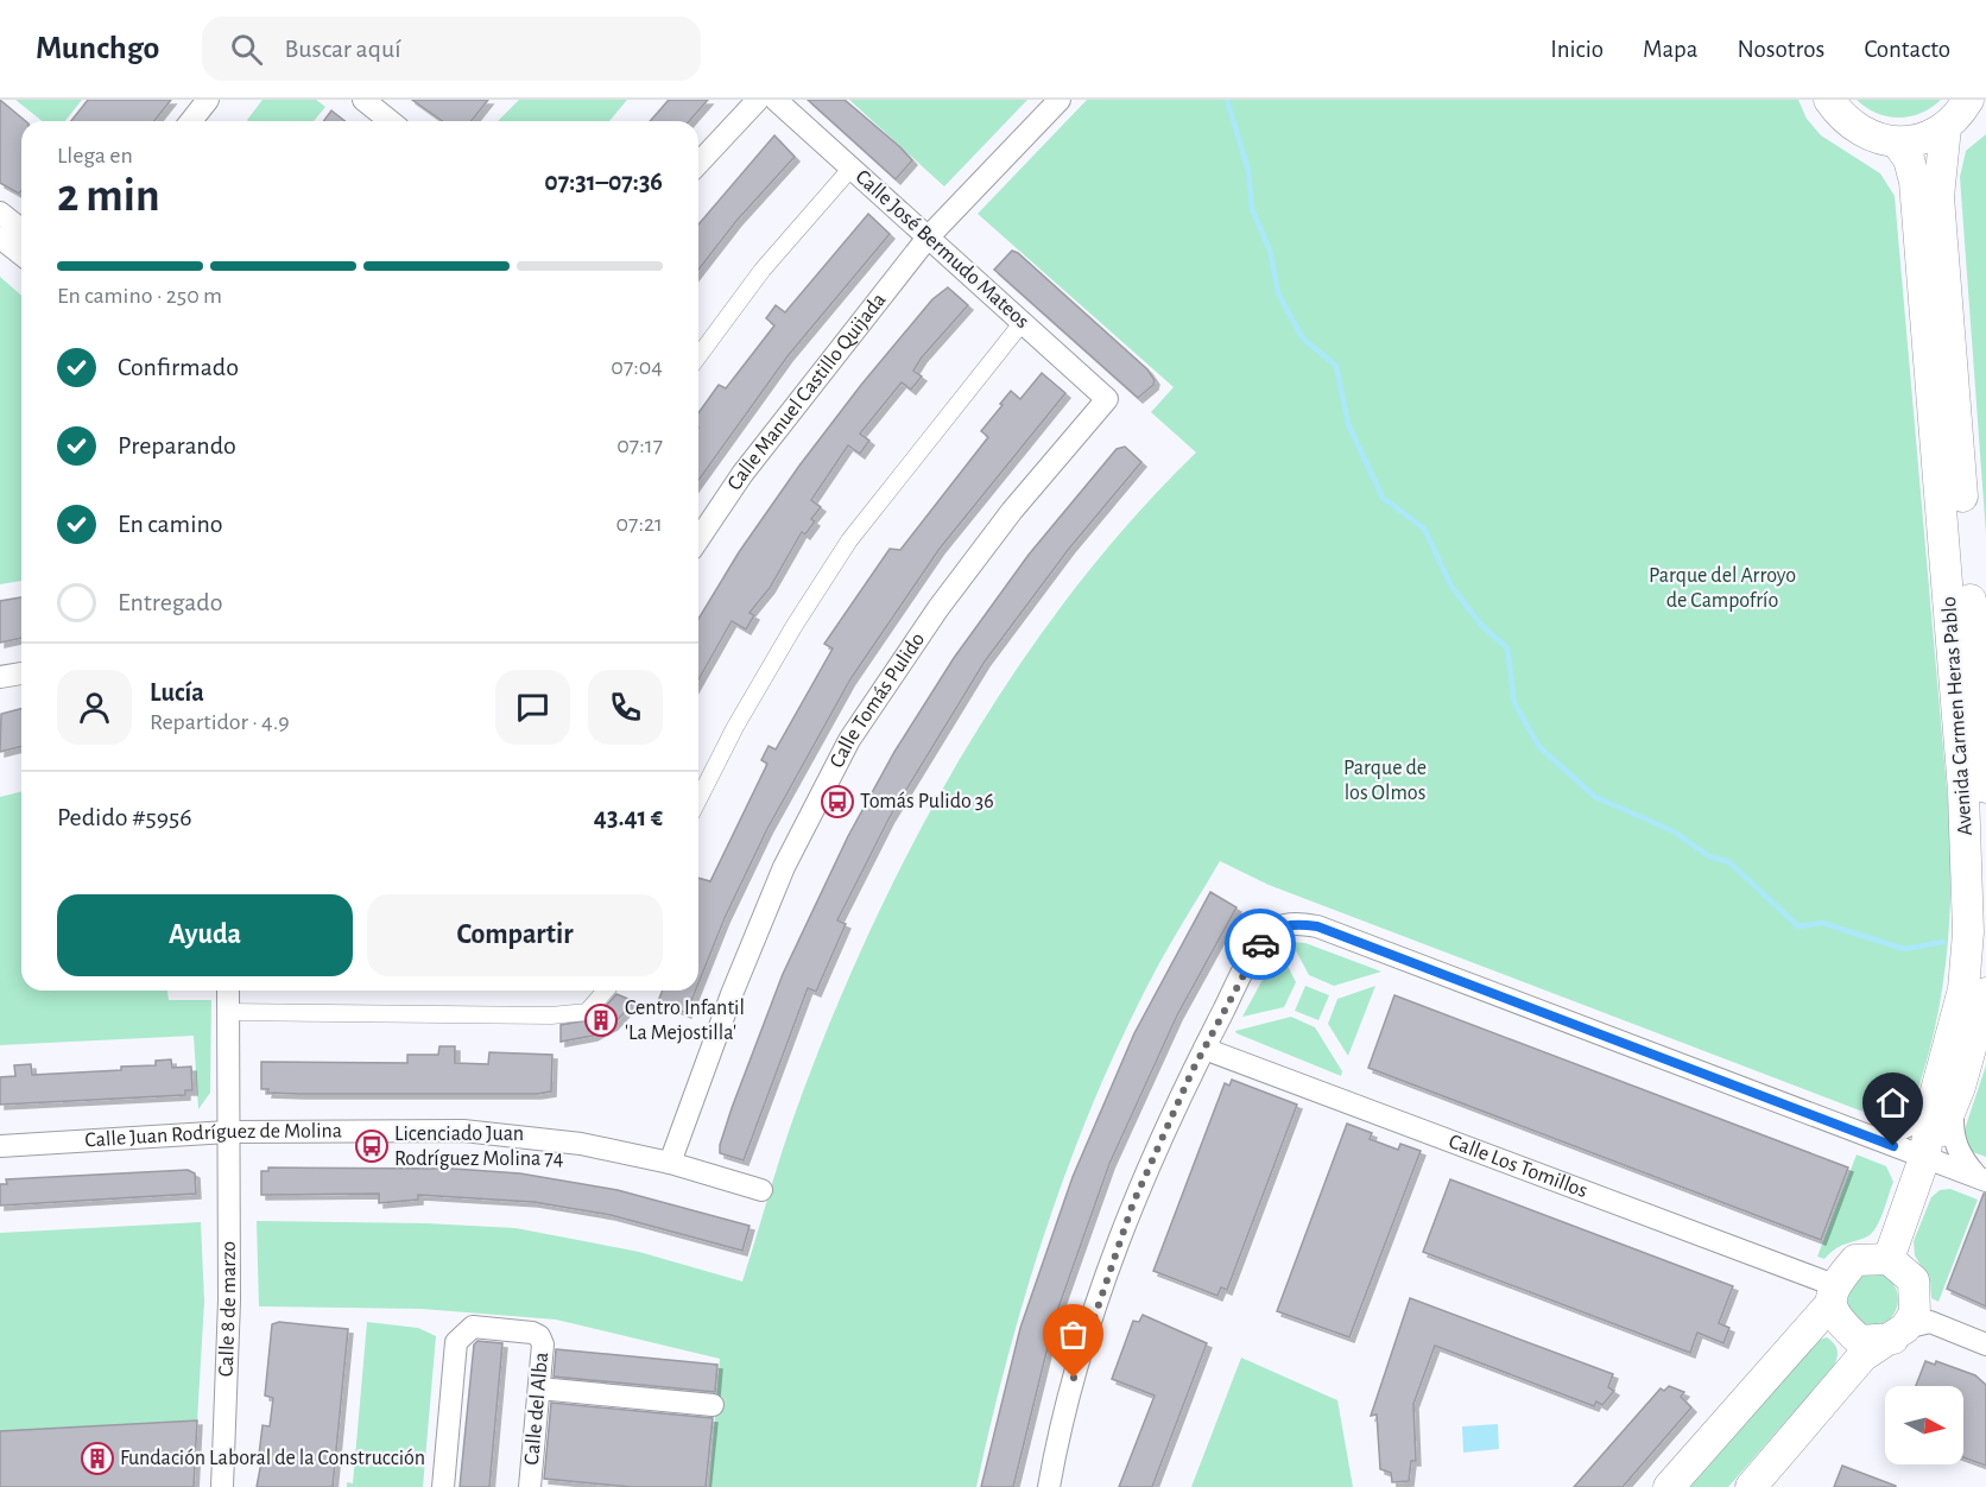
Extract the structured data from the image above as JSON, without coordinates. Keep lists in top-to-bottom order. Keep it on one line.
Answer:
{"streets":{"main road":["Avenida Carmen Heras Pablo"],"street":["Calle José Bermudo Mateos","Calle Manuel Castillo Quijada","Calle Tomás Pulido","Calle Juan Rodríguez de Molina","Calle Los Tomillos","Calle 8 de marzo","Calle del Alba"]},"crossings":[["Calle José Bermudo Mateos","Calle Manuel Castillo Quijada"],["Calle José Bermudo Mateos","Calle Tomás Pulido"],["Calle Tomás Pulido","Calle Juan Rodríguez de Molina"],["Avenida Carmen Heras Pablo","Calle Los Tomillos"],["Calle Juan Rodríguez de Molina","Calle 8 de marzo"]],"parks":["Parque del Arroyo de Campofrío","Parque de los Olmos"],"places":{"bus stop":["Tomás Pulido 36","Licenciado Juan Rodríguez Molina 74"],"building":["Centro Infantil 'La Mejostilla'","Fundación Laboral de la Construcción"]},"north":"right","page":{"header":"Munchgo","search":"Buscar aquí","nav":["Inicio","Mapa","Nosotros","Contacto"],"heading":["2 min","Llega en","07:31–07:36"],"panel":["Lucía","Repartidor · 4.9","Pedido #5956","43.41 €"],"bar":"En camino · 250 m","list":[["Confirmado","07:04"],["Preparando","07:17"],["En camino","07:21"],"Entregado"],"buttons":["Ayuda","Compartir"]}}
